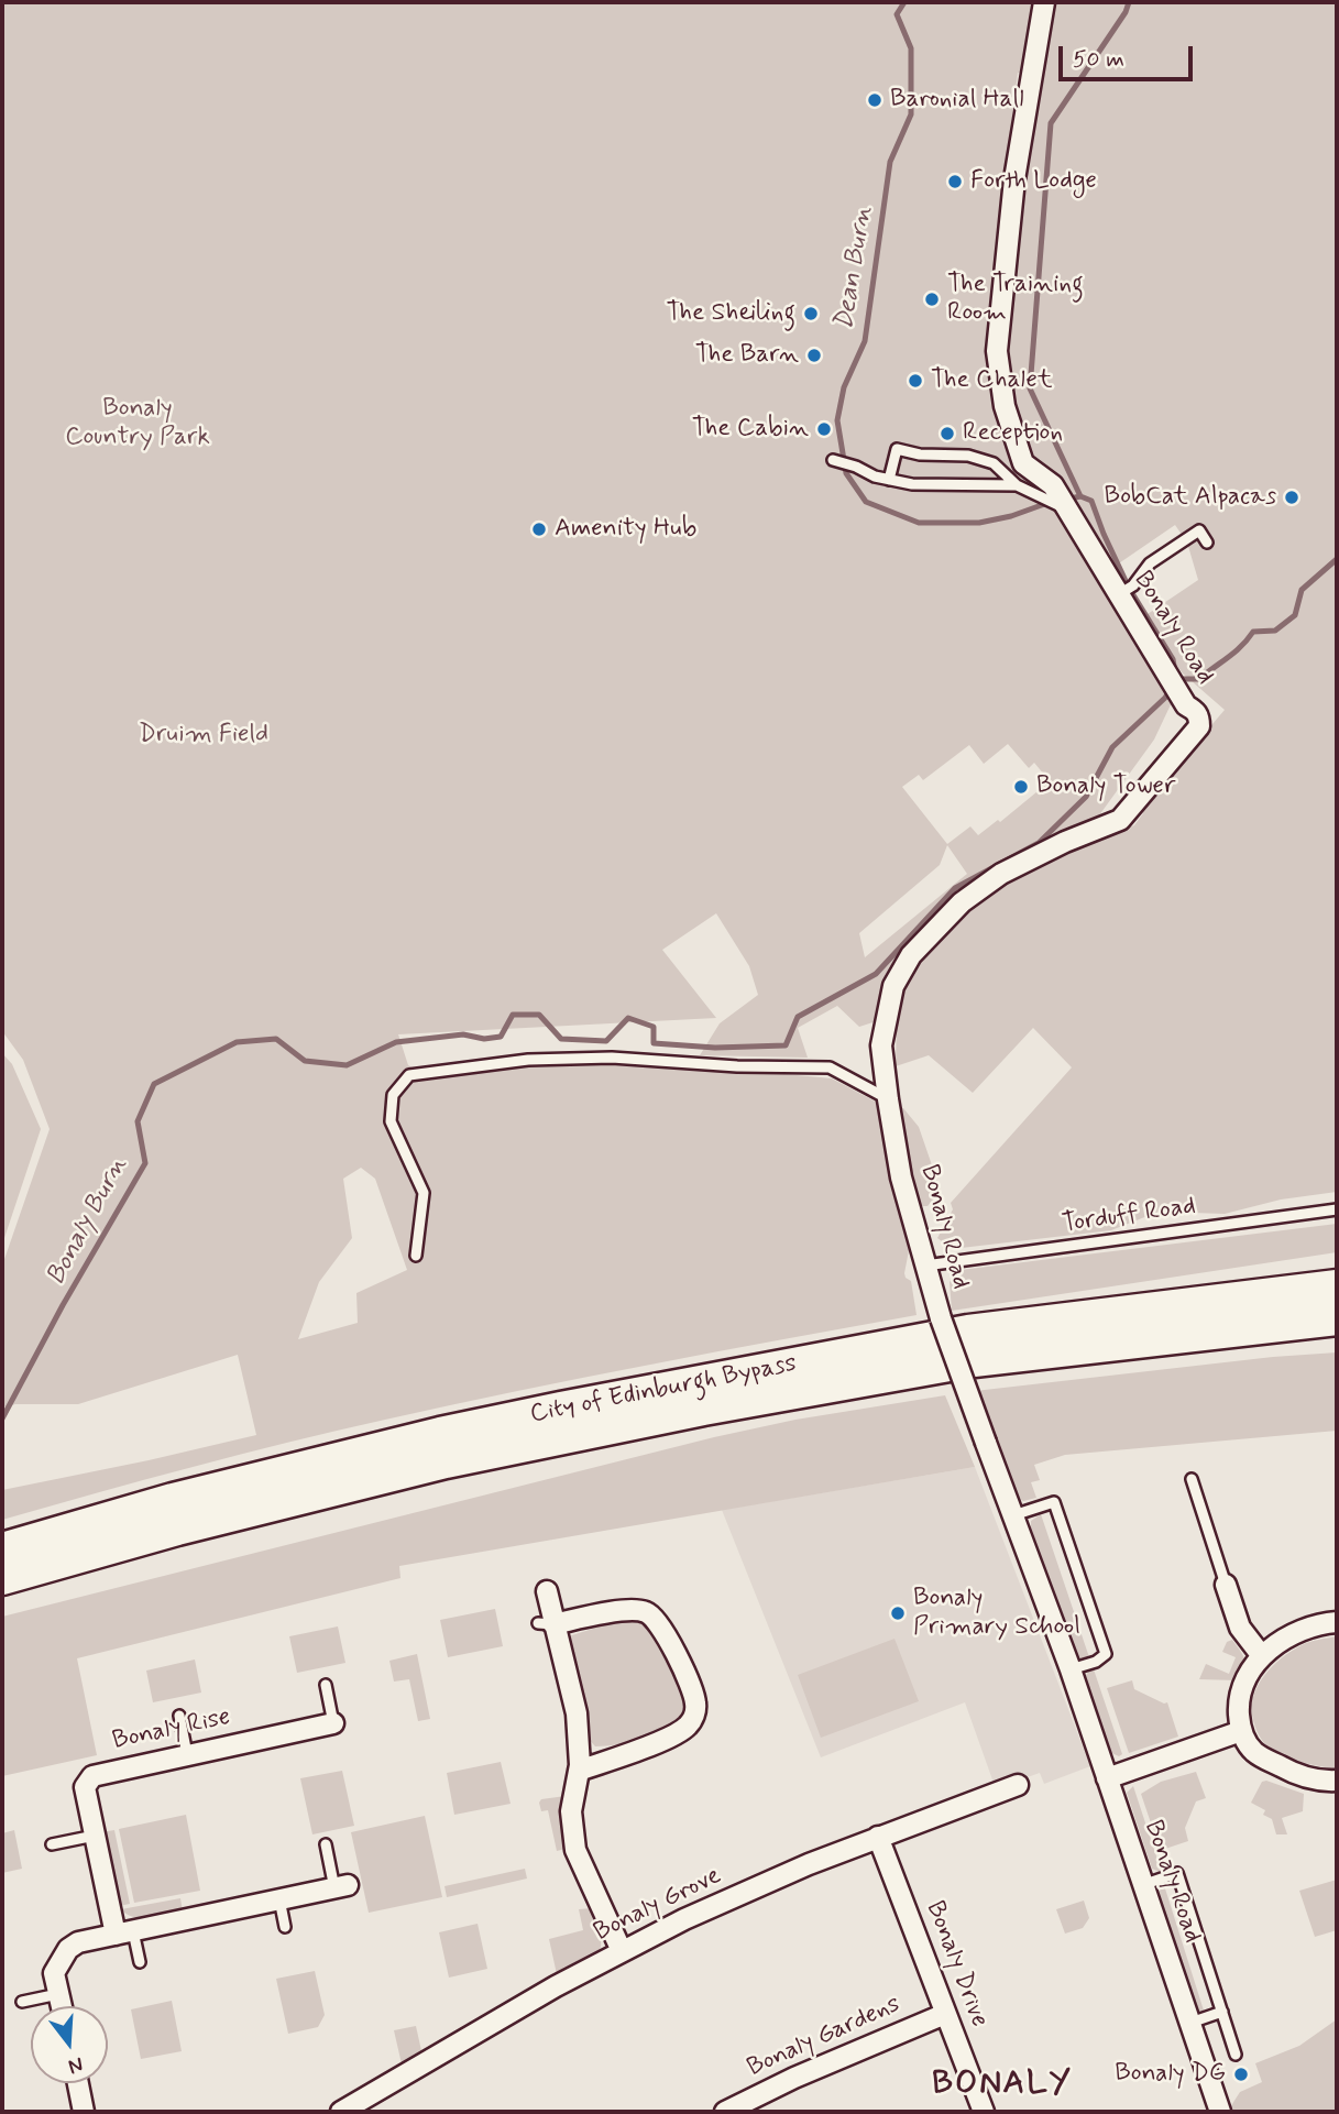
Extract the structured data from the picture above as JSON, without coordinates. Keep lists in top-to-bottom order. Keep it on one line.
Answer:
{"streets":{"highway":["City of Edinburgh Bypass"],"street":["Bonaly Road","Bonaly Rise","Bonaly Grove","Bonaly Drive","Bonaly Gardens"],"lane":["Torduff Road"]},"crossings":[["Bonaly Road","Torduff Road"],["Bonaly Grove","Bonaly Drive"],["Bonaly Drive","Bonaly Gardens"]],"districts":["BONALY"],"water":["Dean Burn","Bonaly Burn"],"parks":["Bonaly Country Park","Druim Field"],"places":["Baronial Hall","Forth Lodge","The Training Room","The Sheiling","The Barn","The Chalet","The Cabin","Reception","BobCat Alpacas","Amenity Hub","Bonaly Tower","Bonaly Primary School","Bonaly DG"],"scale_bar":"50 m","north":"bottom"}
